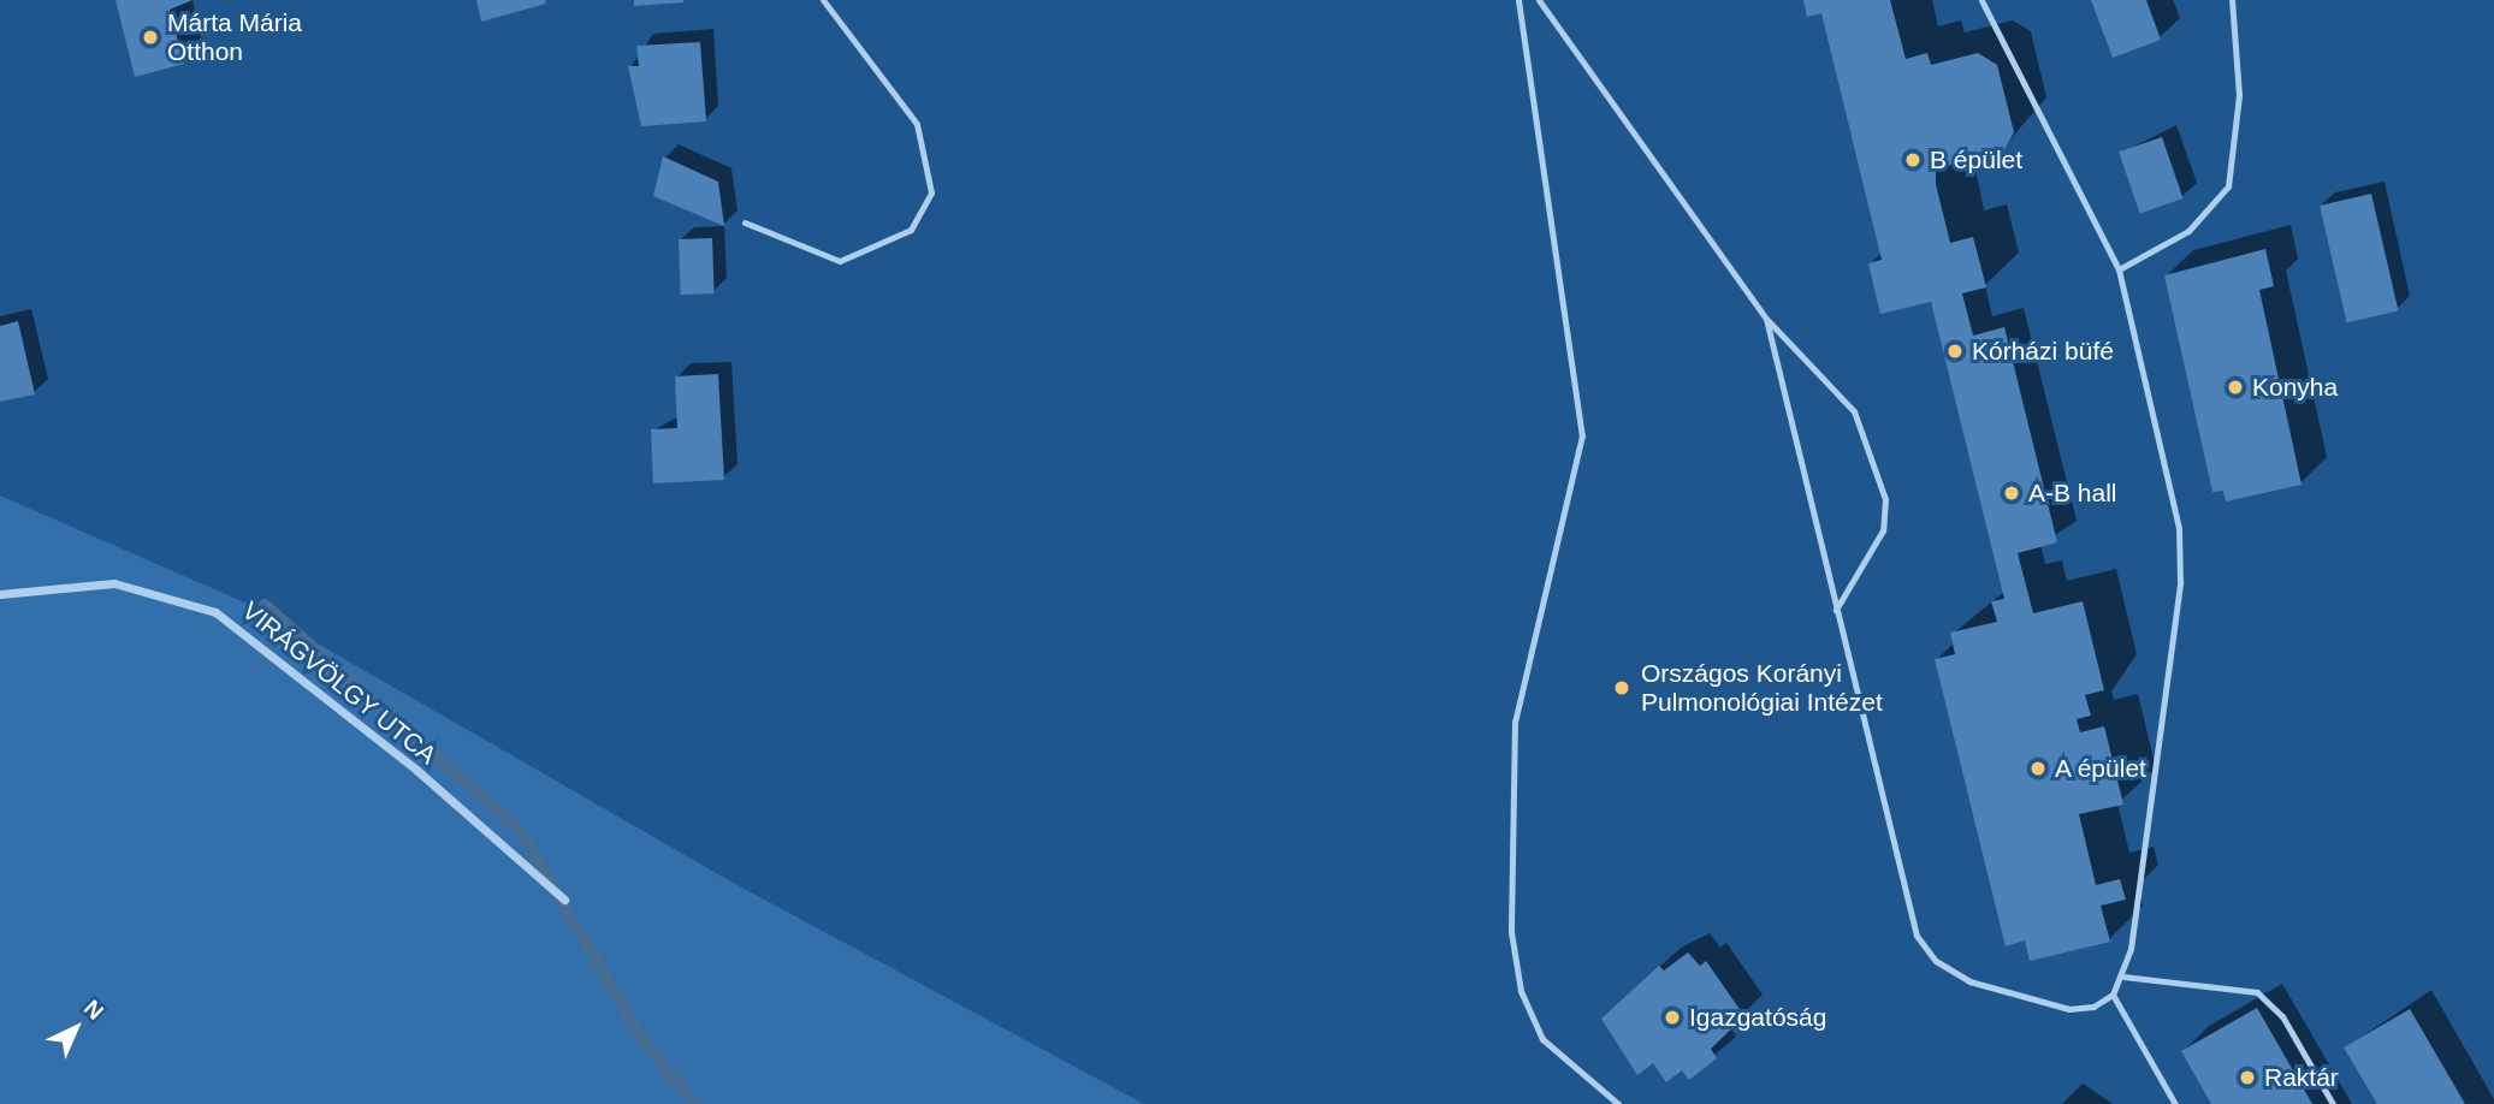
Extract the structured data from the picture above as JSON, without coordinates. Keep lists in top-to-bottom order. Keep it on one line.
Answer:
{"streets":{"street":["VIRÁGVÖLGY UTCA"]},"places":["Márta Mária Otthon","B épület","Kórházi büfé","Konyha","A-B hall","Országos Korányi Pulmonológiai Intézet","A épület","Igazgatóság","Raktár"],"north":"top right"}
